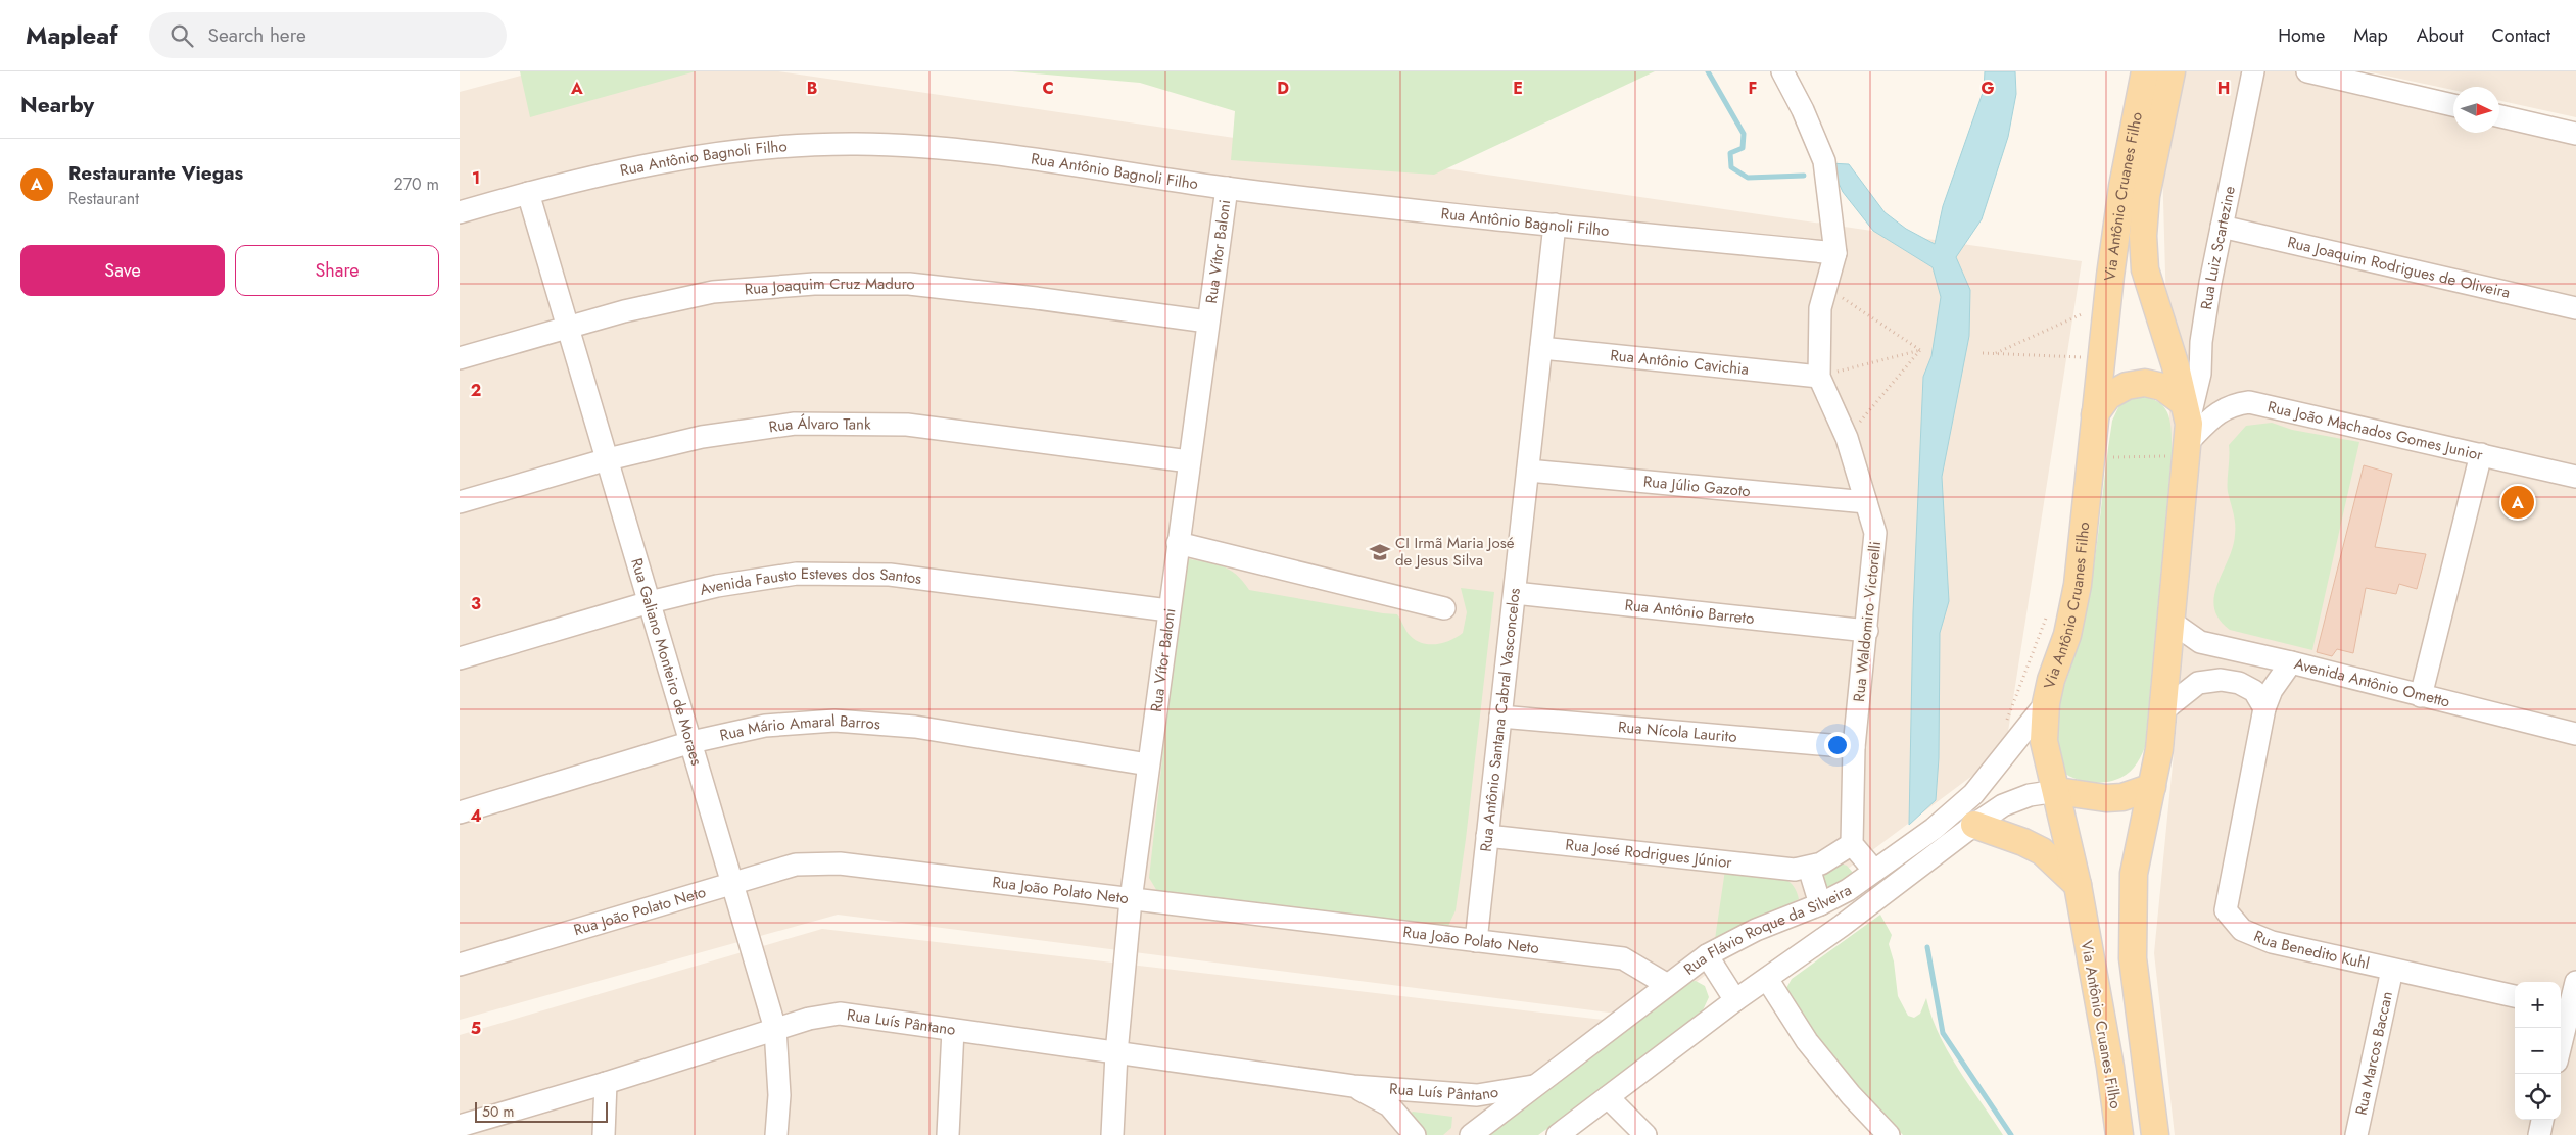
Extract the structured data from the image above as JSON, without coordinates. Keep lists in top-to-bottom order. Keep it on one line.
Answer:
{"streets":{"main road":["Via Antônio Cruanes Filho"],"street":["Rua Antônio Bagnoli Filho","Rua Luiz Scartezine","Rua Vítor Baloni","Rua Joaquim Rodrigues de Oliveira","Rua Joaquim Cruz Maduro","Rua Antônio Cavichia","Rua Álvaro Tank","Rua João Machados Gomes Junior","Rua Júlio Gazoto","Avenida Fausto Esteves dos Santos","Rua Antônio Barreto","Rua Waldomiro Victorelli","Rua Galiano Monteiro de Moraes","Avenida Antônio Ometto","Rua Antônio Santana Cabral Vasconcelos","Rua Mário Amaral Barros","Rua Nícola Laurito","Rua José Rodrigues Júnior","Rua João Polato Neto","Rua Flávio Roque da Silveira","Rua Benedito Kuhl","Rua Luís Pântano","Rua Marcos Baccan"]},"crossings":[["Rua Antônio Bagnoli Filho","Rua Vítor Baloni"],["Rua Antônio Bagnoli Filho","Rua Waldomiro Victorelli"],["Rua Antônio Bagnoli Filho","Rua Galiano Monteiro de Moraes"],["Rua Antônio Bagnoli Filho","Rua Antônio Santana Cabral Vasconcelos"],["Via Antônio Cruanes Filho","Rua Luiz Scartezine"],["Via Antônio Cruanes Filho","Rua João Machados Gomes Junior"],["Via Antônio Cruanes Filho","Avenida Antônio Ometto"],["Via Antônio Cruanes Filho","Rua Flávio Roque da Silveira"],["Rua Luiz Scartezine","Rua Joaquim Rodrigues de Oliveira"],["Rua Luiz Scartezine","Rua João Machados Gomes Junior"],["Rua Vítor Baloni","Rua Joaquim Cruz Maduro"],["Rua Vítor Baloni","Rua Álvaro Tank"],["Rua Vítor Baloni","Avenida Fausto Esteves dos Santos"],["Rua Vítor Baloni","Rua Mário Amaral Barros"],["Rua Vítor Baloni","Rua João Polato Neto"],["Rua Vítor Baloni","Rua Luís Pântano"],["Rua Joaquim Cruz Maduro","Rua Galiano Monteiro de Moraes"],["Rua Antônio Cavichia","Rua Waldomiro Victorelli"],["Rua Antônio Cavichia","Rua Antônio Santana Cabral Vasconcelos"],["Rua Álvaro Tank","Rua Galiano Monteiro de Moraes"],["Rua Júlio Gazoto","Rua Waldomiro Victorelli"],["Rua Júlio Gazoto","Rua Antônio Santana Cabral Vasconcelos"],["Avenida Fausto Esteves dos Santos","Rua Galiano Monteiro de Moraes"],["Rua Antônio Barreto","Rua Waldomiro Victorelli"],["Rua Antônio Barreto","Rua Antônio Santana Cabral Vasconcelos"],["Rua Waldomiro Victorelli","Rua Nícola Laurito"],["Rua Waldomiro Victorelli","Rua José Rodrigues Júnior"],["Rua Galiano Monteiro de Moraes","Rua Mário Amaral Barros"],["Rua Galiano Monteiro de Moraes","Rua João Polato Neto"],["Rua Galiano Monteiro de Moraes","Rua Luís Pântano"],["Avenida Antônio Ometto","Rua Benedito Kuhl"],["Rua Antônio Santana Cabral Vasconcelos","Rua Nícola Laurito"],["Rua Antônio Santana Cabral Vasconcelos","Rua José Rodrigues Júnior"],["Rua Antônio Santana Cabral Vasconcelos","Rua João Polato Neto"],["Rua João Polato Neto","Rua Flávio Roque da Silveira"],["Rua Flávio Roque da Silveira","Rua Luís Pântano"],["Rua Benedito Kuhl","Rua Marcos Baccan"]],"places":{"school or university":["CI Irmã Maria José de Jesus Silva"]},"scale_bar":"50 m","north":"right","page":{"header":"Mapleaf","search":"Search here","nav":["Home","Map","About","Contact"],"heading":"Nearby","list":[{"mark":"A","name":"Restaurante Viegas","note":"Restaurant","value":"270 m"}],"buttons":["Save","Share"],"pins":"A","map_buttons":["+","−"],"scale":"50 m"},"grid":{"columns":["A","B","C","D","E","F","G","H"],"rows":["1","2","3","4","5"]}}
